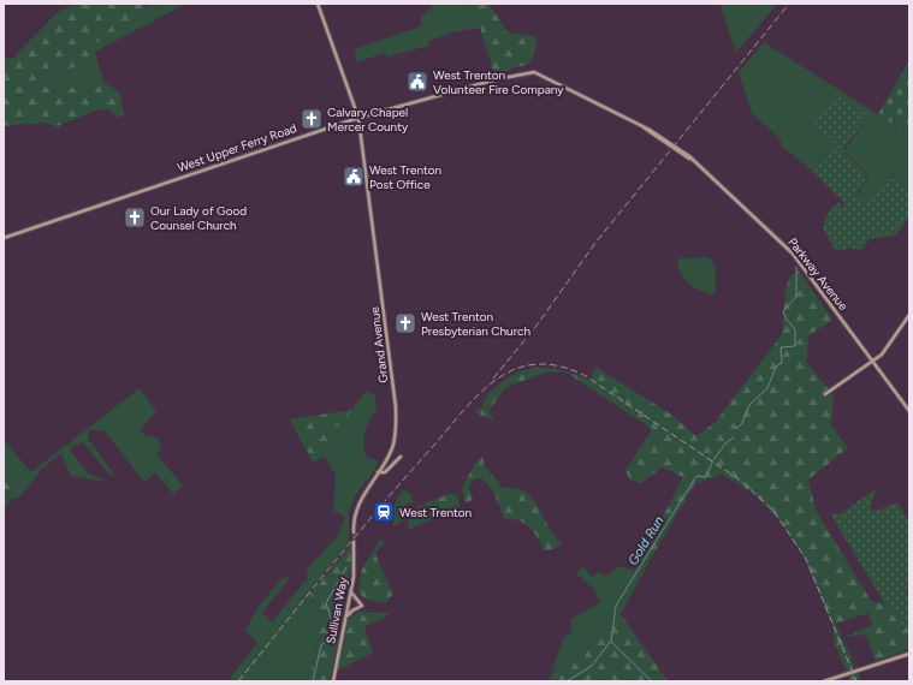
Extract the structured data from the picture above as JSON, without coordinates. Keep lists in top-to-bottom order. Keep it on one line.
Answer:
{"streets":{"main road":["West Upper Ferry Road","Parkway Avenue","Grand Avenue","Sullivan Way"]},"crossings":[["West Upper Ferry Road","Parkway Avenue"],["West Upper Ferry Road","Grand Avenue"]],"water":["Gold Run"],"places":{"public building":["West Trenton Volunteer Fire Company","West Trenton Post Office"],"church":["Calvary Chapel Mercer County","Our Lady of Good Counsel Church","West Trenton Presbyterian Church"],"station":["West Trenton"]}}
